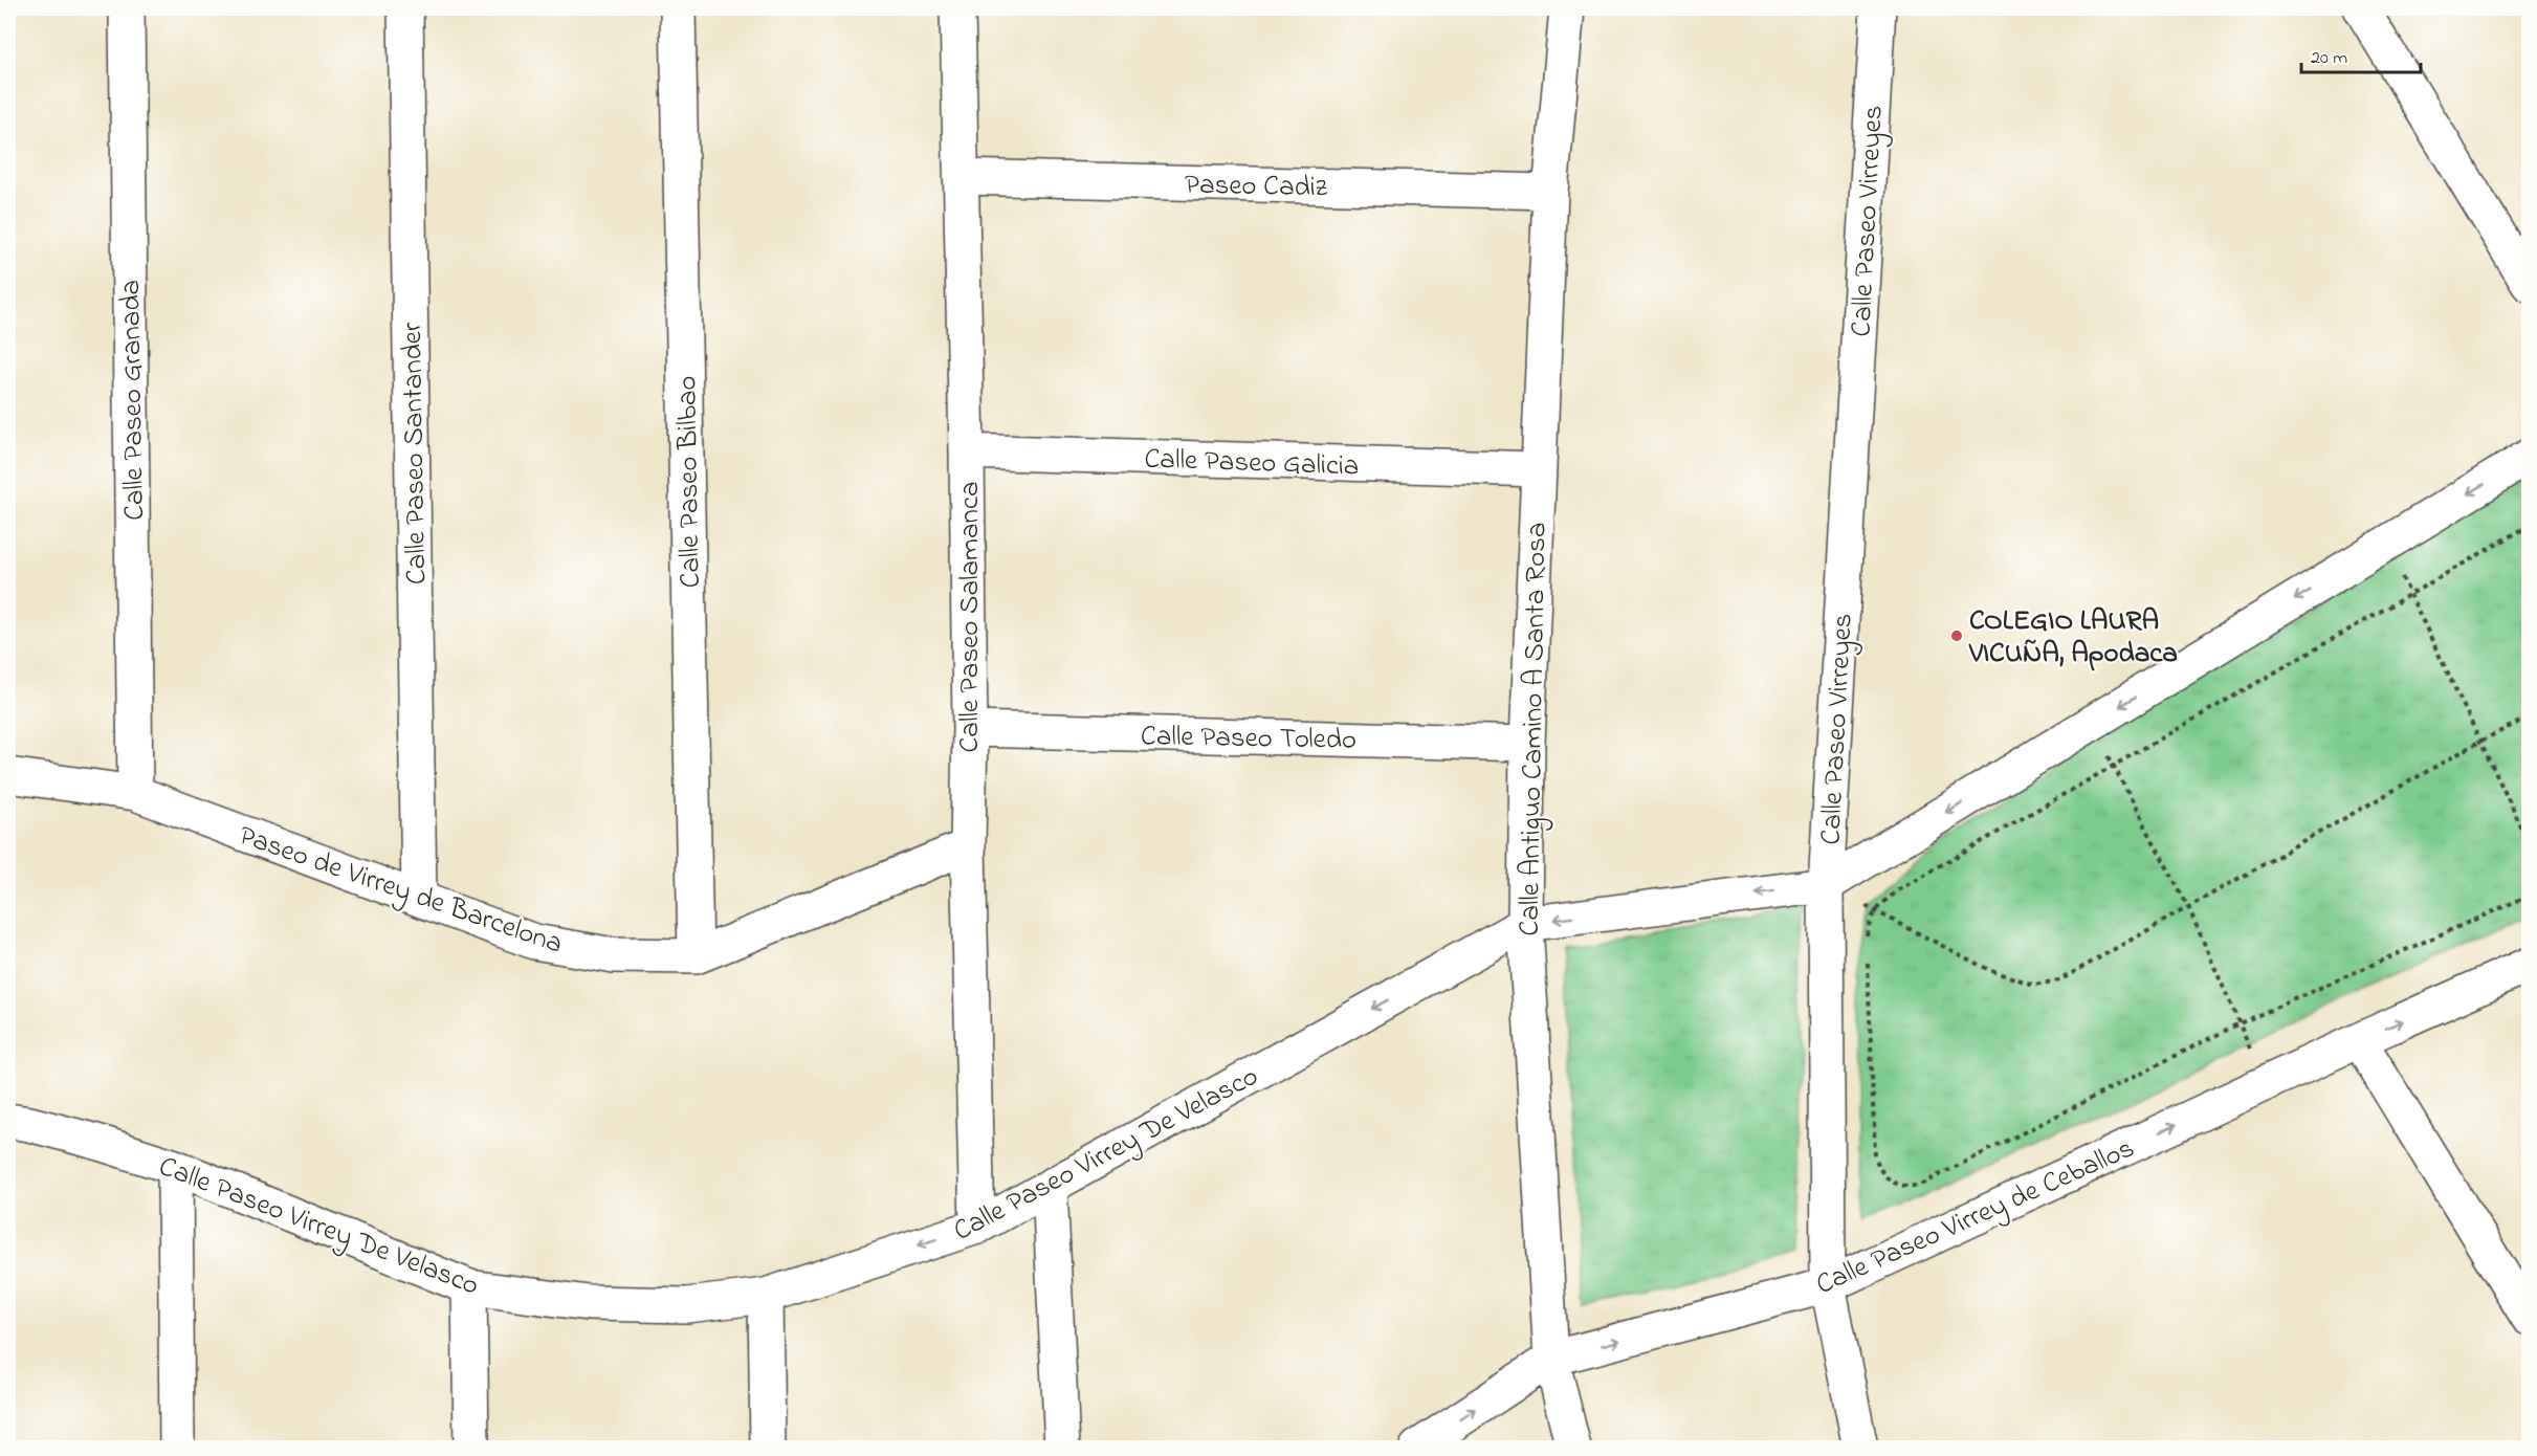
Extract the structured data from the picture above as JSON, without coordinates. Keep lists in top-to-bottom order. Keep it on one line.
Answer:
{"streets":{"street":["Paseo Cadiz","Calle Paseo Virreyes","Calle Paseo Granada","Calle Paseo Santander","Calle Paseo Galicia","Calle Paseo Bilbao","Calle Paseo Salamanca","Calle Antiguo Camino A Santa Rosa","Calle Paseo Toledo","Paseo de Virrey de Barcelona","Calle Paseo Virrey De Velasco","Calle Paseo Virrey de Ceballos"]},"crossings":[["Paseo Cadiz","Calle Paseo Salamanca"],["Paseo Cadiz","Calle Antiguo Camino A Santa Rosa"],["Calle Paseo Virreyes","Calle Paseo Virrey De Velasco"],["Calle Paseo Virreyes","Calle Paseo Virrey de Ceballos"],["Calle Paseo Granada","Paseo de Virrey de Barcelona"],["Calle Paseo Santander","Paseo de Virrey de Barcelona"],["Calle Paseo Galicia","Calle Paseo Salamanca"],["Calle Paseo Galicia","Calle Antiguo Camino A Santa Rosa"],["Calle Paseo Bilbao","Paseo de Virrey de Barcelona"],["Calle Paseo Salamanca","Calle Paseo Toledo"],["Calle Paseo Salamanca","Paseo de Virrey de Barcelona"],["Calle Paseo Salamanca","Calle Paseo Virrey De Velasco"],["Calle Antiguo Camino A Santa Rosa","Calle Paseo Toledo"],["Calle Antiguo Camino A Santa Rosa","Calle Paseo Virrey De Velasco"],["Calle Antiguo Camino A Santa Rosa","Calle Paseo Virrey de Ceballos"]],"one_way":["Calle Paseo Virrey De Velasco","Calle Paseo Virrey de Ceballos"],"places":["COLEGIO LAURA VICUÑA, Apodaca"],"scale_bar":"20 m"}
